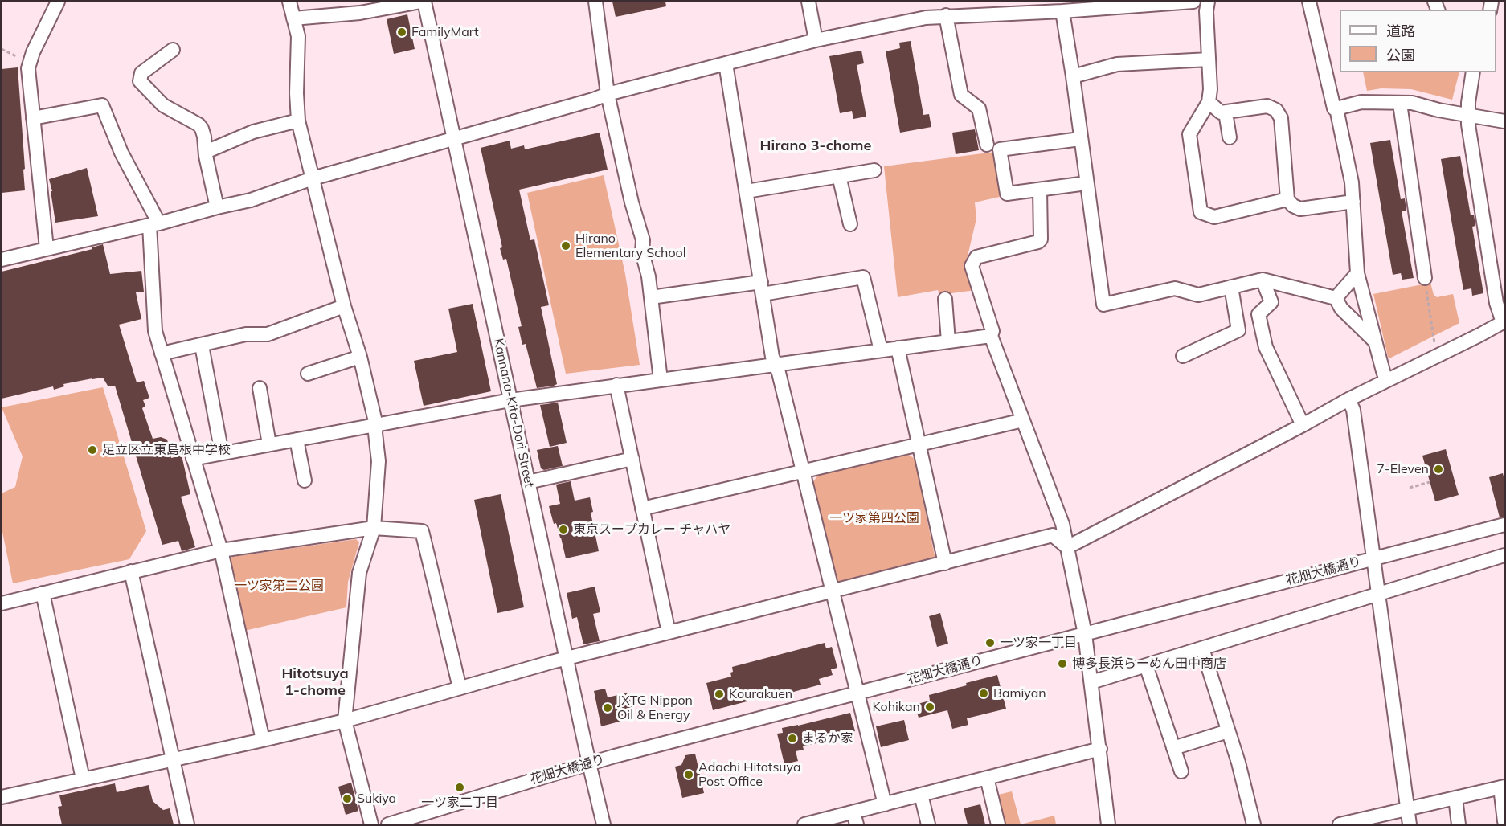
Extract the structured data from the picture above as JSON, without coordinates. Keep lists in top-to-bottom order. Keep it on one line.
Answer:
{"streets":{"street":["Kannana-Kita-Dori Street","花畑大橋通り"]},"crossings":[["Kannana-Kita-Dori Street","花畑大橋通り"]],"districts":["Hirano 3-chome","Hitotsuya 1-chome"],"parks":["一ツ家第四公園","一ツ家第二公園"],"places":["FamilyMart","Hirano Elementary School","足立区立東島根中学校","7-Eleven","東京スープカレー チャハヤ","一ツ家一丁目","博多長浜らーめん田中商店","Bamiyan","Kourakuen","Kohikan","JXTG Nippon Oil & Energy","まるか家","Adachi Hitotsuya Post Office","一ツ家二丁目","Sukiya"],"legend":["道路","公園"]}
